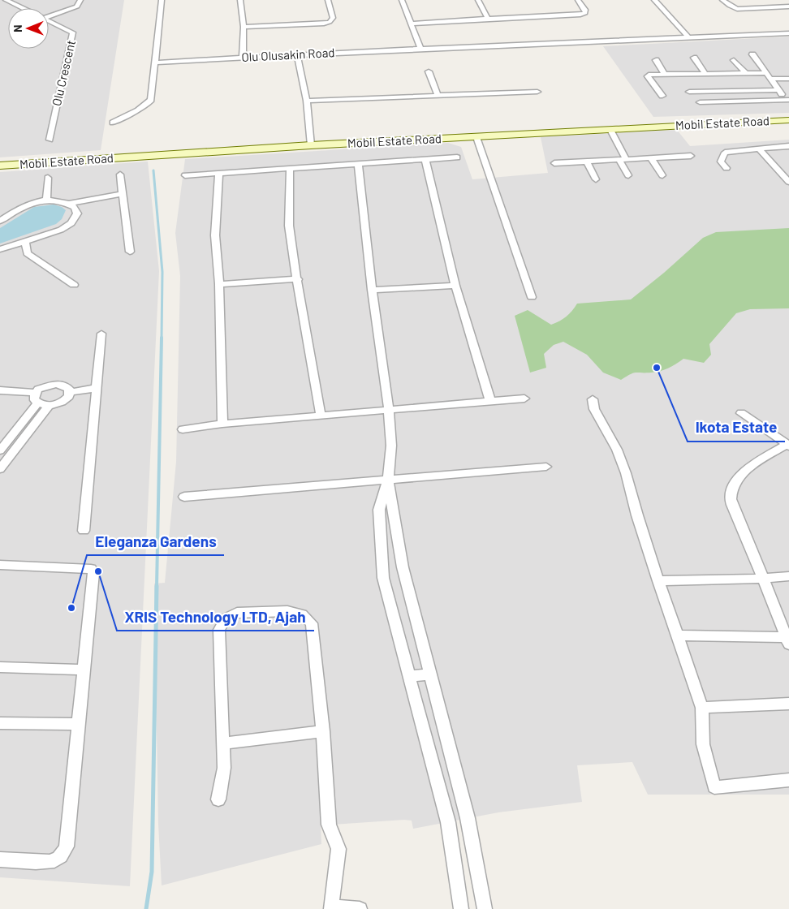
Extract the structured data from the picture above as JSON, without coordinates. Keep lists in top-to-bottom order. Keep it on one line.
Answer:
{"streets":{"main road":["Mobil Estate Road"],"street":["Olu Olusakin Road","Olu Crescent"]},"places":["Ikota Estate","XRIS Technology LTD, Ajah","Eleganza Gardens"],"north":"left"}
